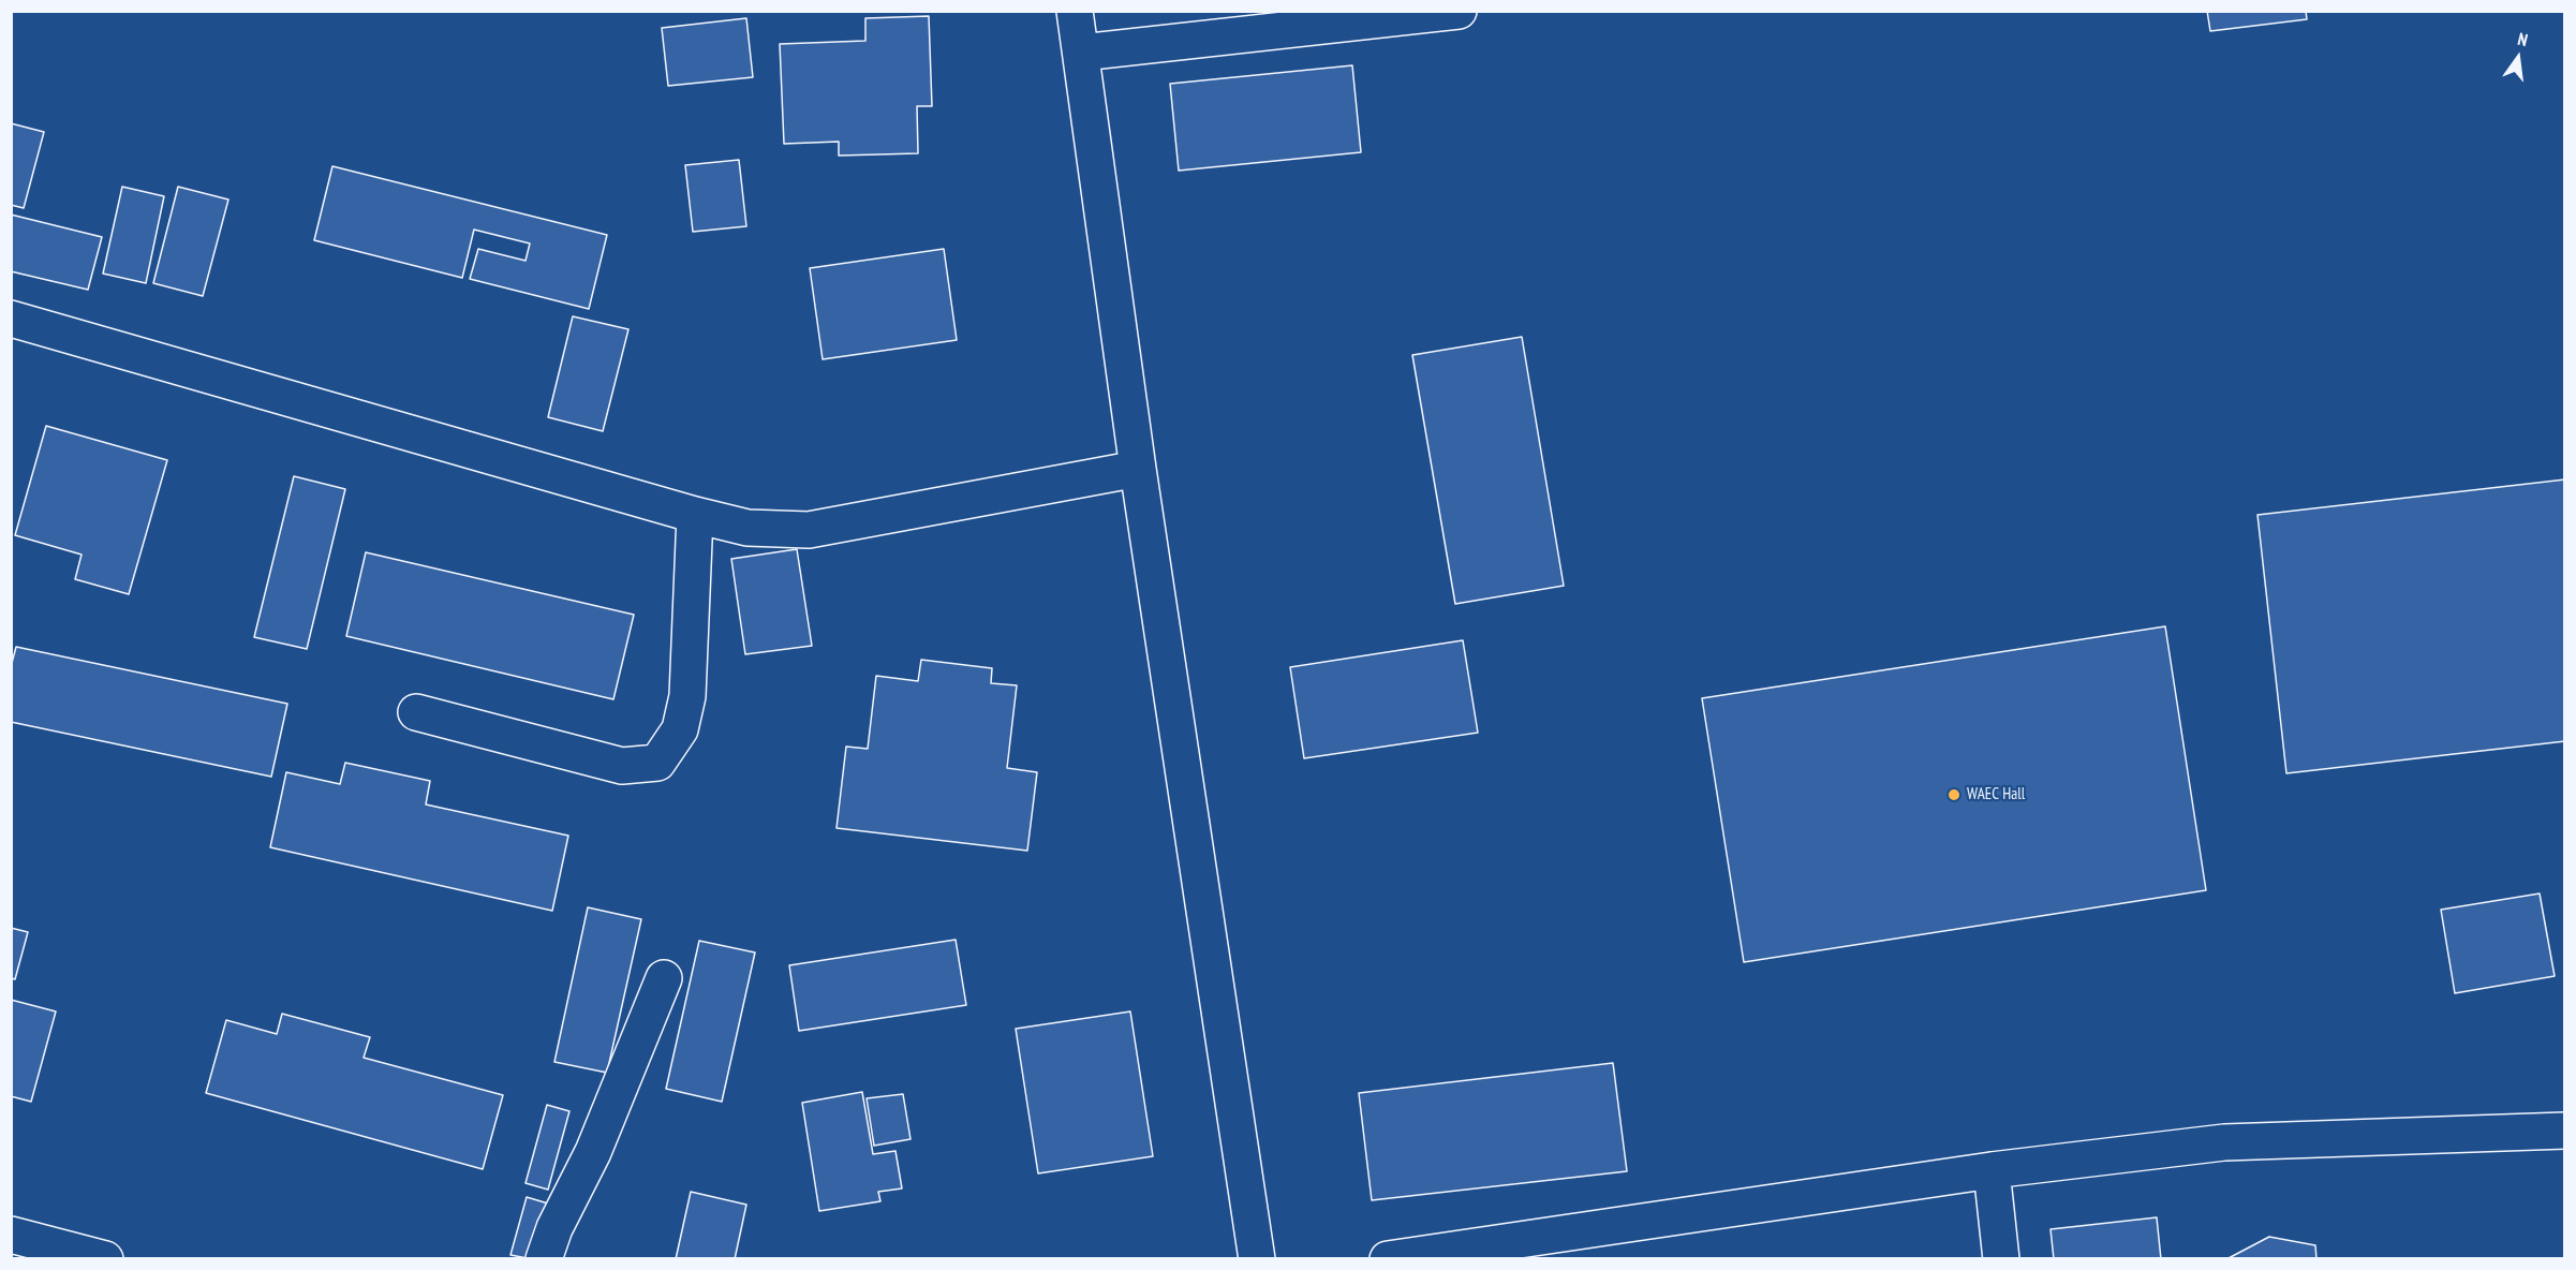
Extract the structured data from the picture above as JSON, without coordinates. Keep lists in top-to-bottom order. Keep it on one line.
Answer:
{"places":["WAEC Hall"],"north":"top"}
